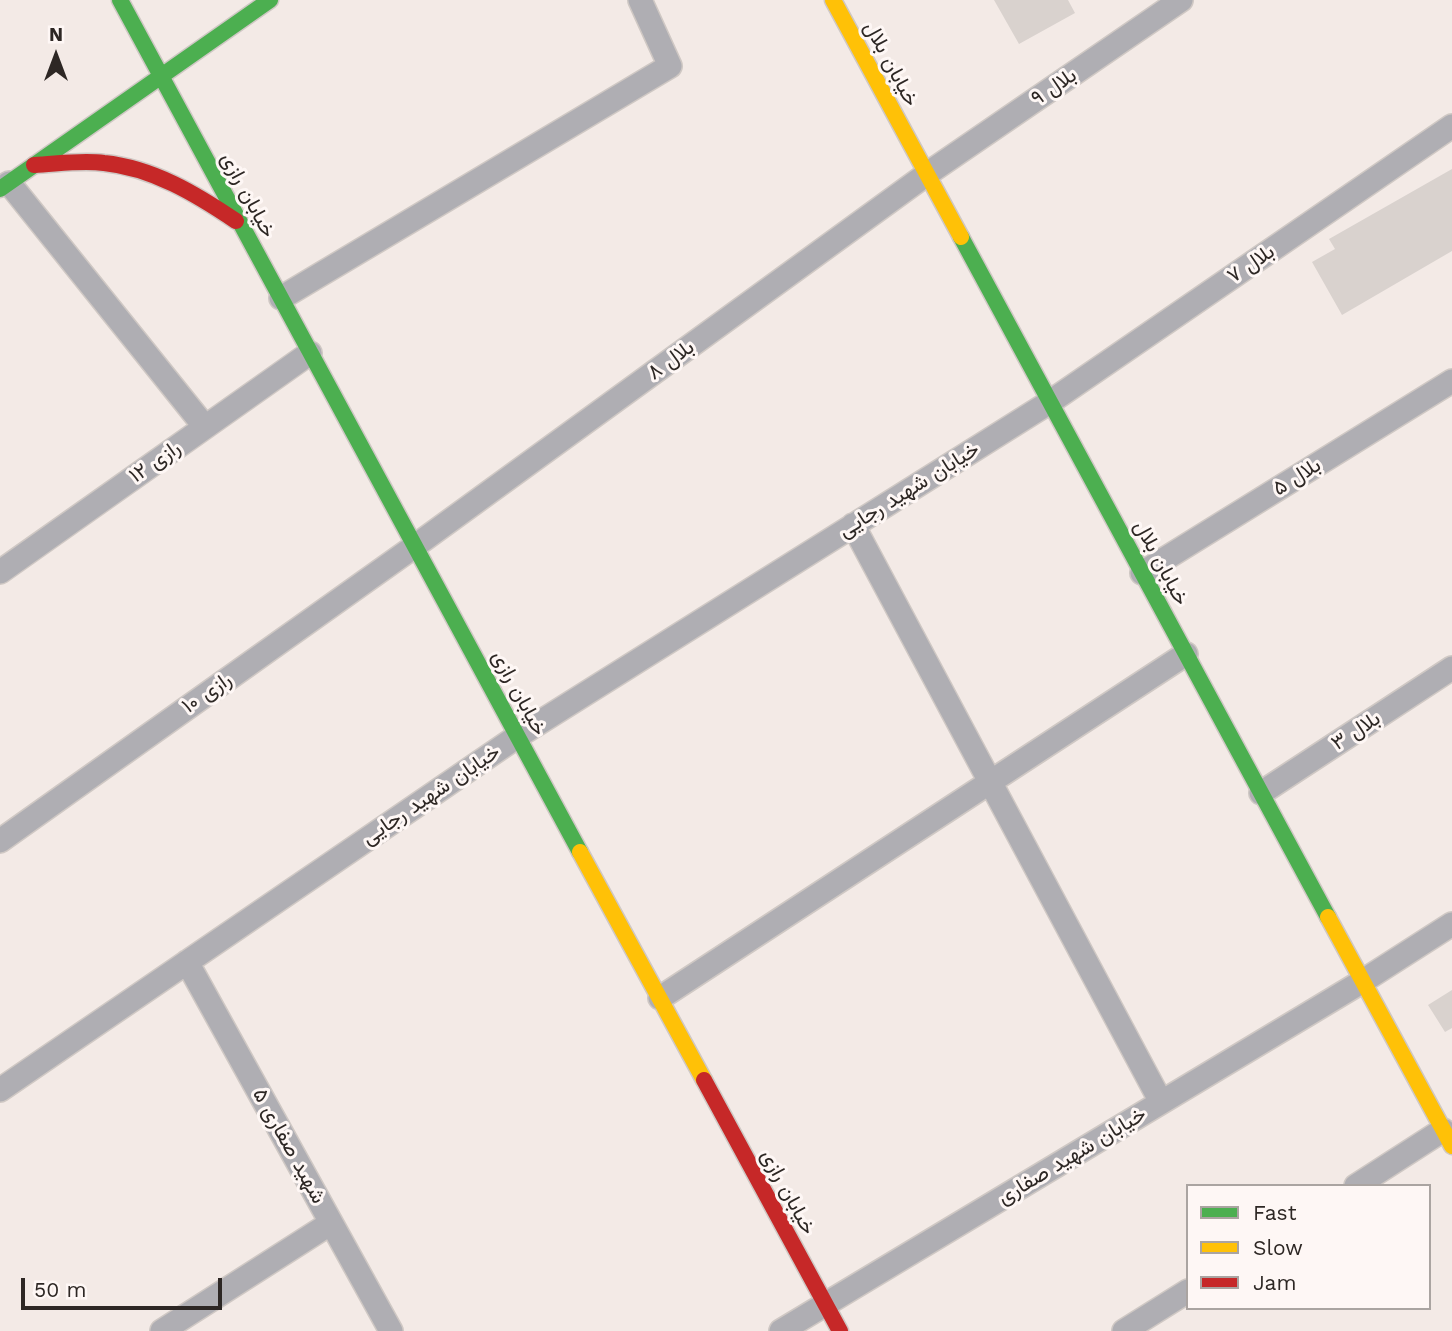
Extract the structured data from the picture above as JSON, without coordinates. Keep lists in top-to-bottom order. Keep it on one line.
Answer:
{"streets":{"street":["خیابان بلال","بلال ۹","خیابان رازی","بلال ۷","بلال ۸","رازی ۱۲","بلال ۵","خیابان شهید رجایی","رازی ۱۰","بلال ۳","شهید صفاری ۵","خیابان شهید صفاری"]},"crossings":[["خیابان بلال","بلال ۹"],["خیابان بلال","بلال ۷"],["خیابان بلال","بلال ۸"],["خیابان بلال","بلال ۵"],["خیابان بلال","خیابان شهید رجایی"],["خیابان بلال","بلال ۳"],["خیابان بلال","خیابان شهید صفاری"],["بلال ۹","بلال ۸"],["خیابان رازی","بلال ۸"],["خیابان رازی","رازی ۱۲"],["خیابان رازی","خیابان شهید رجایی"],["خیابان رازی","رازی ۱۰"],["خیابان رازی","خیابان شهید صفاری"],["بلال ۷","خیابان شهید رجایی"],["بلال ۸","رازی ۱۰"],["خیابان شهید رجایی","شهید صفاری ۵"]],"legend":["Fast","Slow","Jam"],"scale_bar":"50 m","north":"top"}
